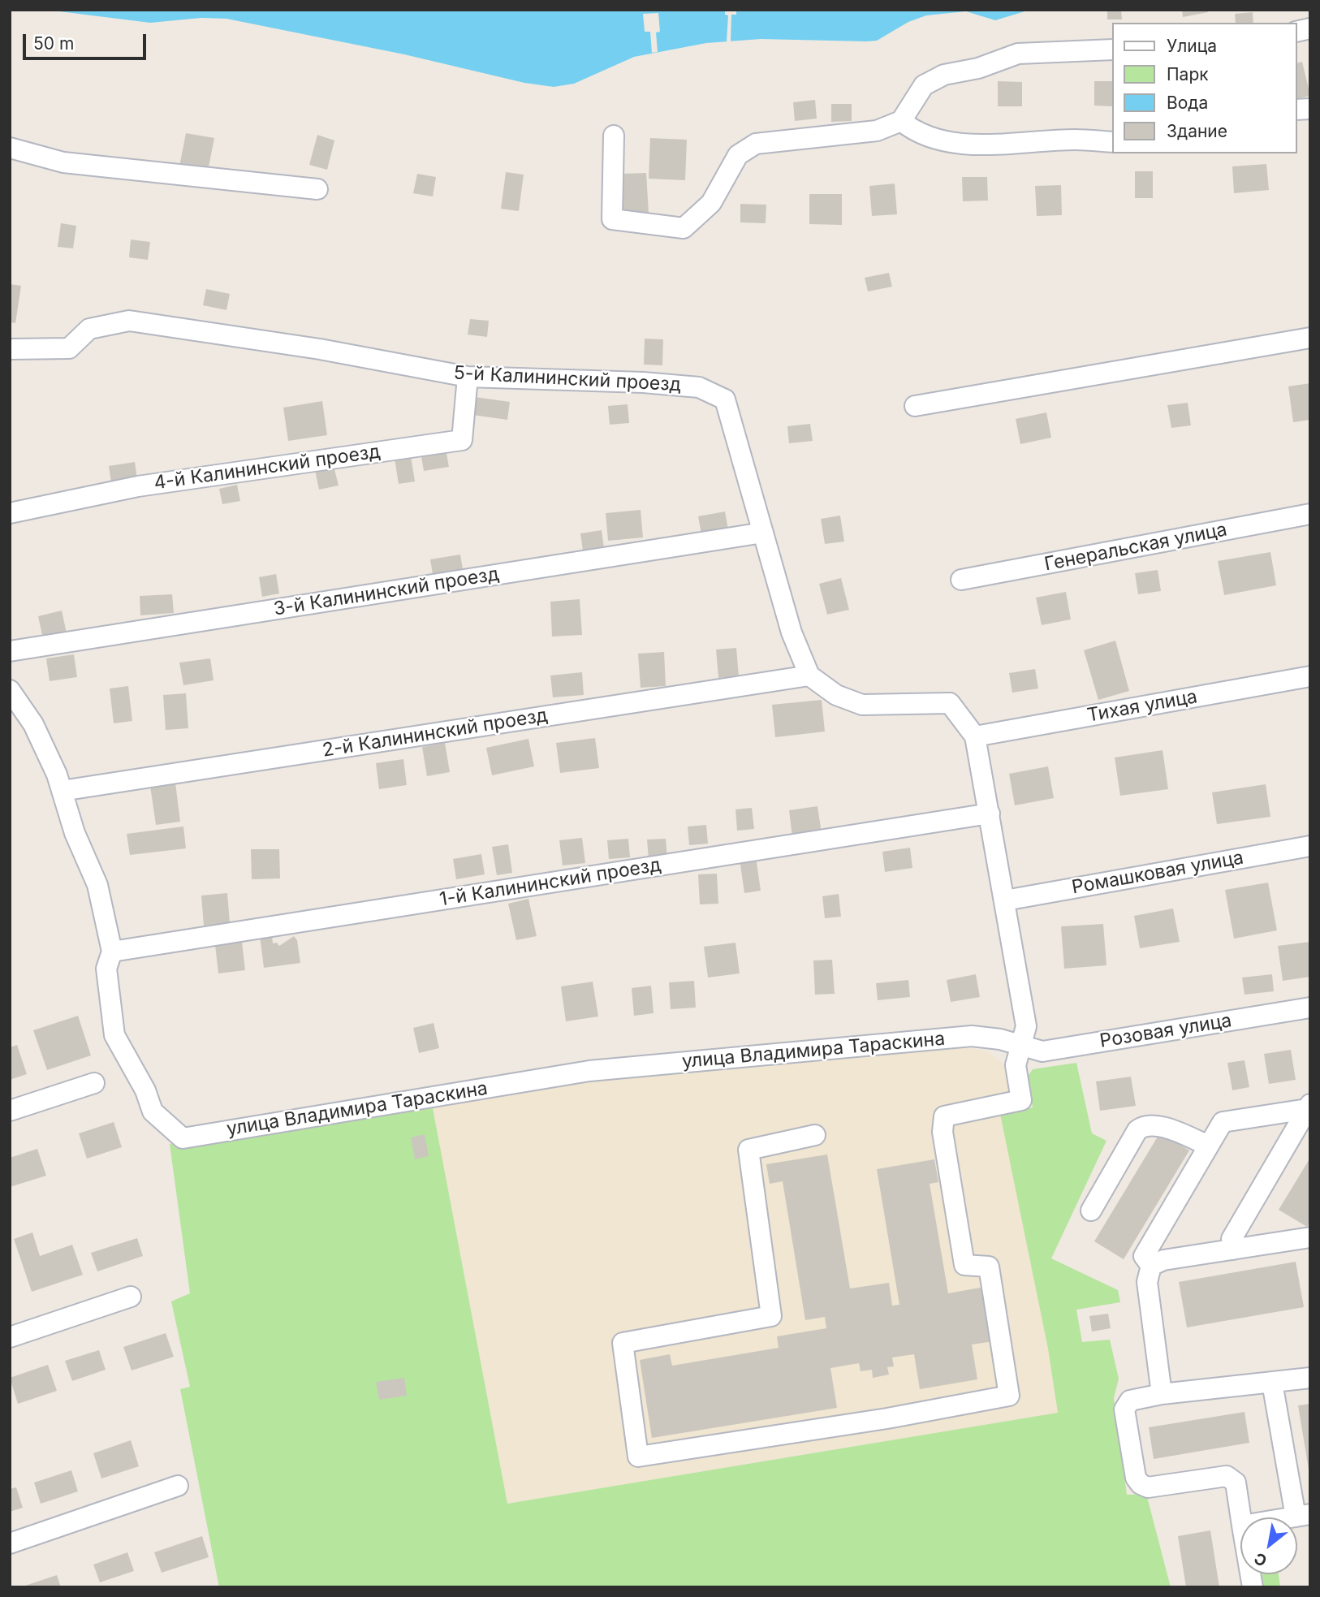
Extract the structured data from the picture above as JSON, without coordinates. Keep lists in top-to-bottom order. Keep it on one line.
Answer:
{"streets":{"street":["5-й Калининский проезд","4-й Калининский проезд","Генеральская улица","3-й Калининский проезд","Тихая улица","2-й Калининский проезд","Ромашковая улица","1-й Калининский проезд","Розовая улица","улица Владимира Тараскина"]},"crossings":[["5-й Калининский проезд","4-й Калининский проезд"],["5-й Калининский проезд","3-й Калининский проезд"],["5-й Калининский проезд","2-й Калининский проезд"],["2-й Калининский проезд","улица Владимира Тараскина"],["1-й Калининский проезд","улица Владимира Тараскина"],["Розовая улица","улица Владимира Тараскина"]],"legend":["Улица","Парк","Вода","Здание"],"scale_bar":"50 m","north":"bottom left"}
